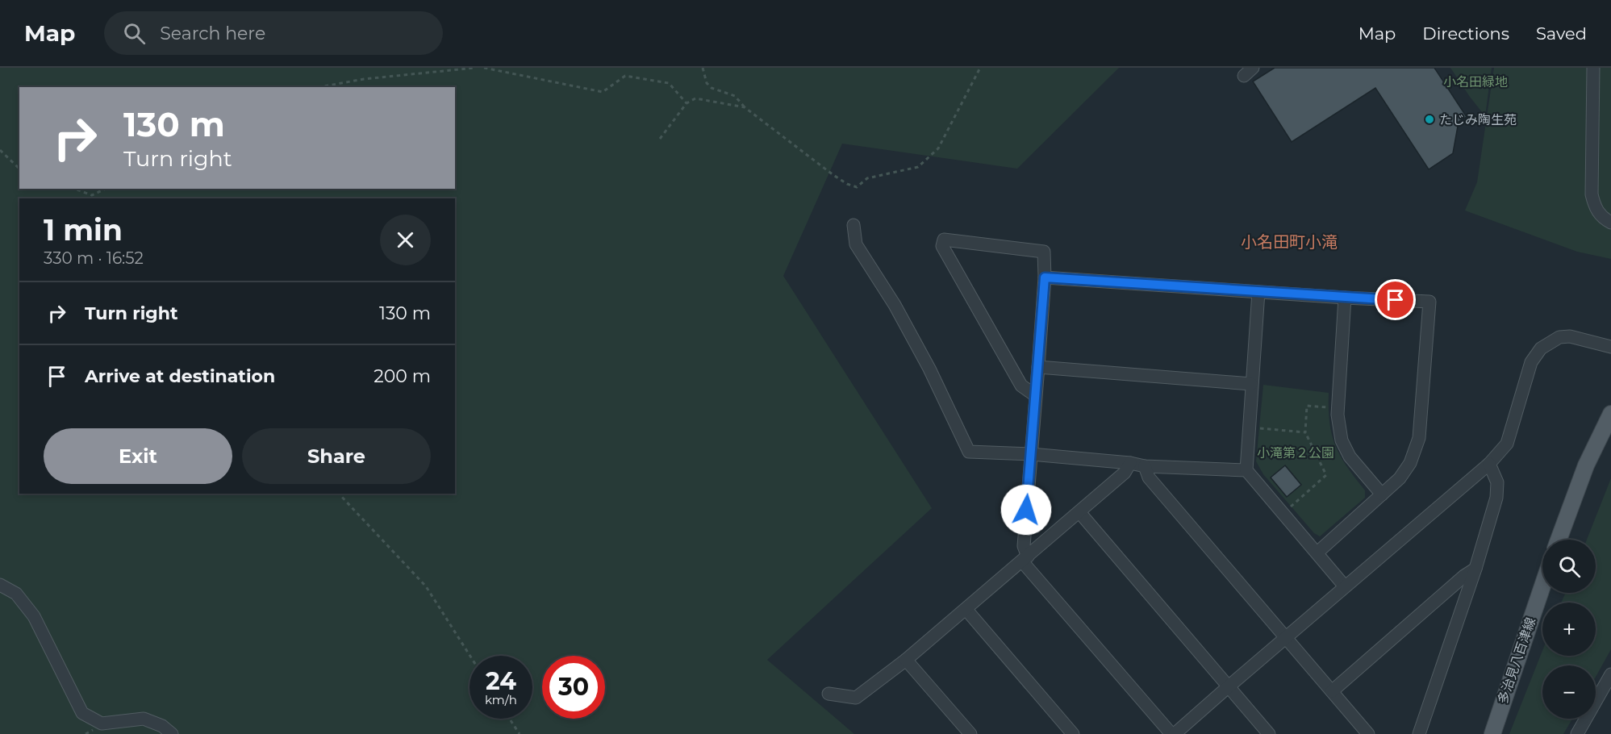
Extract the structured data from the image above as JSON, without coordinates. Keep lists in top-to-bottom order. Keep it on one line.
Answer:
{"streets":{"main road":["多治見八百津線"]},"districts":["小名田町小滝"],"parks":["小名田緑地","小滝第２公園"],"places":["たじみ陶生苑"],"page":{"header":"Map","search":"Search here","nav":["Map","Directions","Saved"],"turn":["130 m","Turn right"],"heading":["1 min","330 m · 16:52"],"list":[{"name":"Turn right","value":"130 m"},{"name":"Arrive at destination","value":"200 m"}],"buttons":["Exit","Share"],"map_buttons":["+","−"],"speed":"24 km/h","limit":"30"}}
